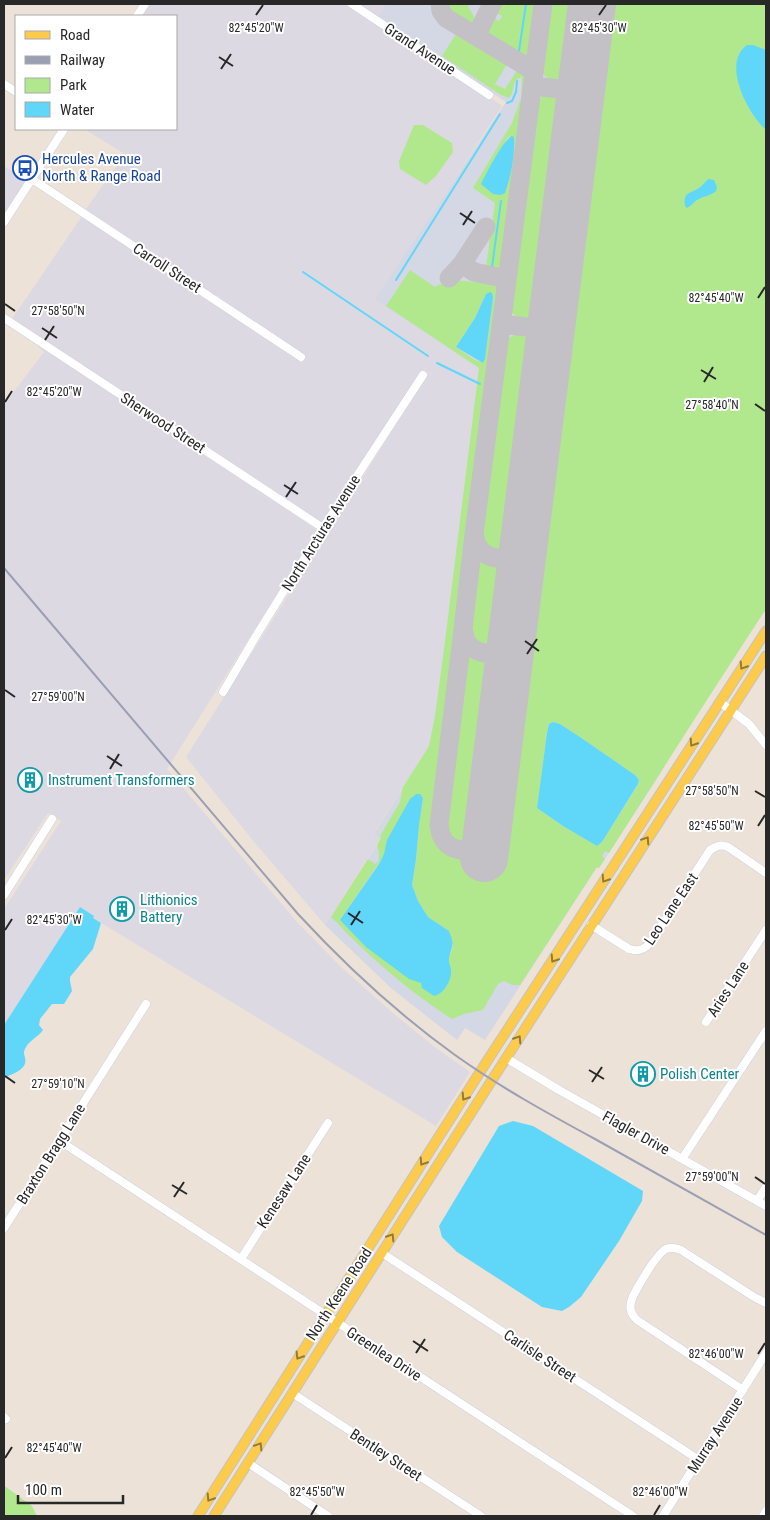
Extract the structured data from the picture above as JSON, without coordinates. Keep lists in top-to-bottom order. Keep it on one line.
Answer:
{"streets":{"main road":["North Keene Road"],"street":["Grand Avenue","Carroll Street","Sherwood Street","North Arcturas Avenue","Leo Lane East","Aries Lane","Flagler Drive","Braxton Bragg Lane","Kenesaw Lane","Greenlea Drive","Carlisle Street","Murray Avenue","Bentley Street"]},"crossings":[["Sherwood Street","North Arcturas Avenue"],["Leo Lane East","North Keene Road"],["Flagler Drive","North Keene Road"],["Braxton Bragg Lane","Greenlea Drive"],["Kenesaw Lane","Greenlea Drive"],["North Keene Road","Greenlea Drive"],["North Keene Road","Carlisle Street"],["North Keene Road","Bentley Street"],["Carlisle Street","Murray Avenue"]],"places":{"bus stop":["Hercules Avenue North & Range Road"],"building":["Instrument Transformers","Lithionics Battery","Polish Center"]},"legend":["Road","Railway","Park","Water"],"scale_bar":"100 m","coordinates":["82°45'20\"W","82°45'30\"W","82°45'40\"W","27°58'50\"N","27°58'40\"N","27°59'00\"N","82°45'50\"W","27°59'10\"N","82°46'00\"W"]}
